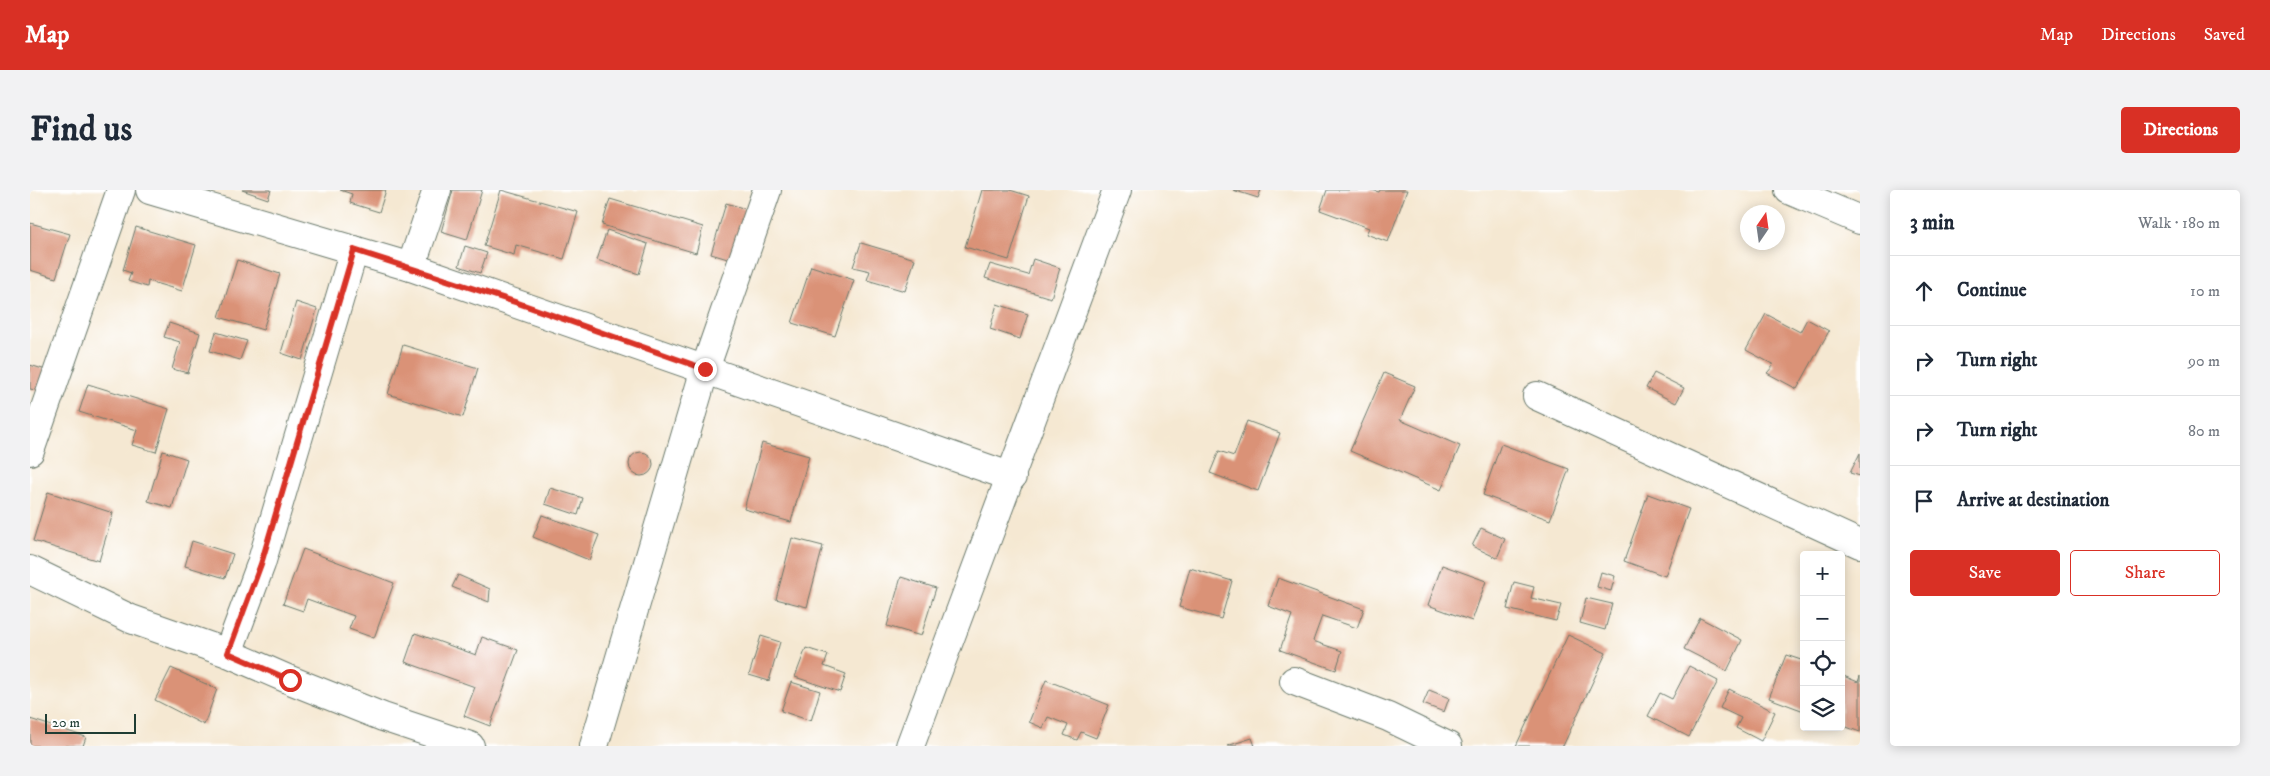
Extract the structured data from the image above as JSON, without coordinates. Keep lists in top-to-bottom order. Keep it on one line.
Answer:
{"scale_bar":"20 m","north":"top","page":{"header":"Map","nav":["Map","Directions","Saved"],"buttons":["Directions",["Save","Share"]],"title":"Find us","heading":["3 min","Walk · 180 m"],"list":[["Continue","10 m"],["Turn right","90 m"],["Turn right","80 m"],"Arrive at destination"],"map_buttons":["+","−"],"scale":"20 m"}}
